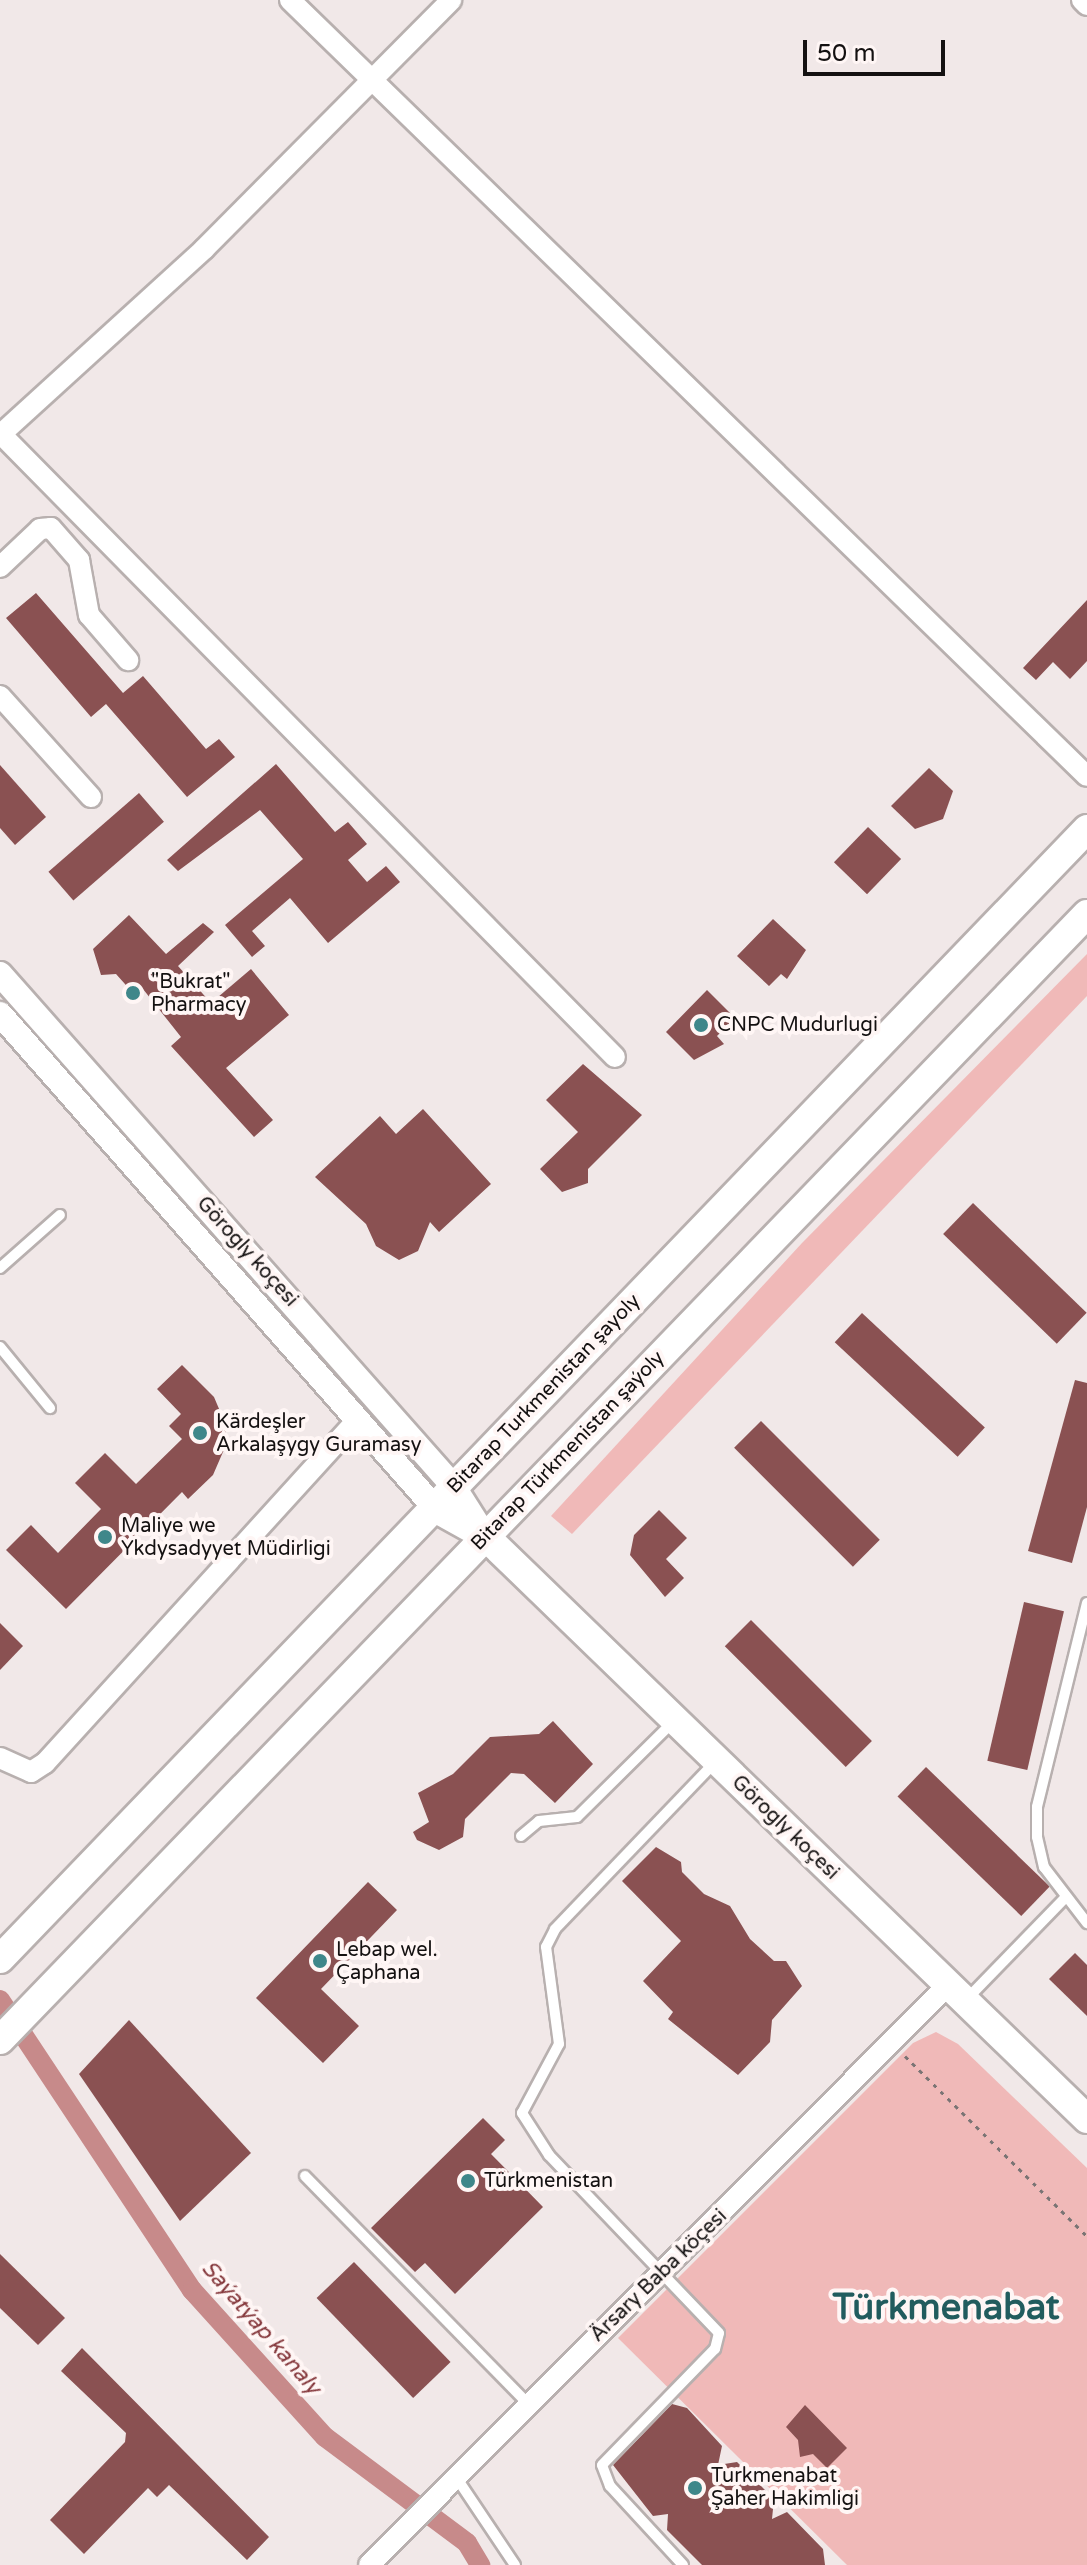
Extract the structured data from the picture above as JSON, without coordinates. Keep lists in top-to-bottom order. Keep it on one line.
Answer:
{"streets":{"main road":["Görogly koçesi","Bitarap Turkmenistan şayoly","Bitarap Türkmenistan şaýoly"],"street":["Ärsary Baba köçesi"]},"crossings":[["Görogly koçesi","Bitarap Turkmenistan şayoly"],["Görogly koçesi","Bitarap Türkmenistan şaýoly"],["Görogly koçesi","Ärsary Baba köçesi"]],"districts":["Türkmenabat"],"water":["Saýatýap kanaly"],"places":["\"Bukrat\" Pharmacy","CNPC Mudurlugi","Kärdeşler Arkalaşygy Guramasy","Maliye we Ykdysadyyet Müdirligi","Lebap wel. Çaphana","Türkmenistan","Turkmenabat Şaher Hakimligi"],"scale_bar":"50 m"}
